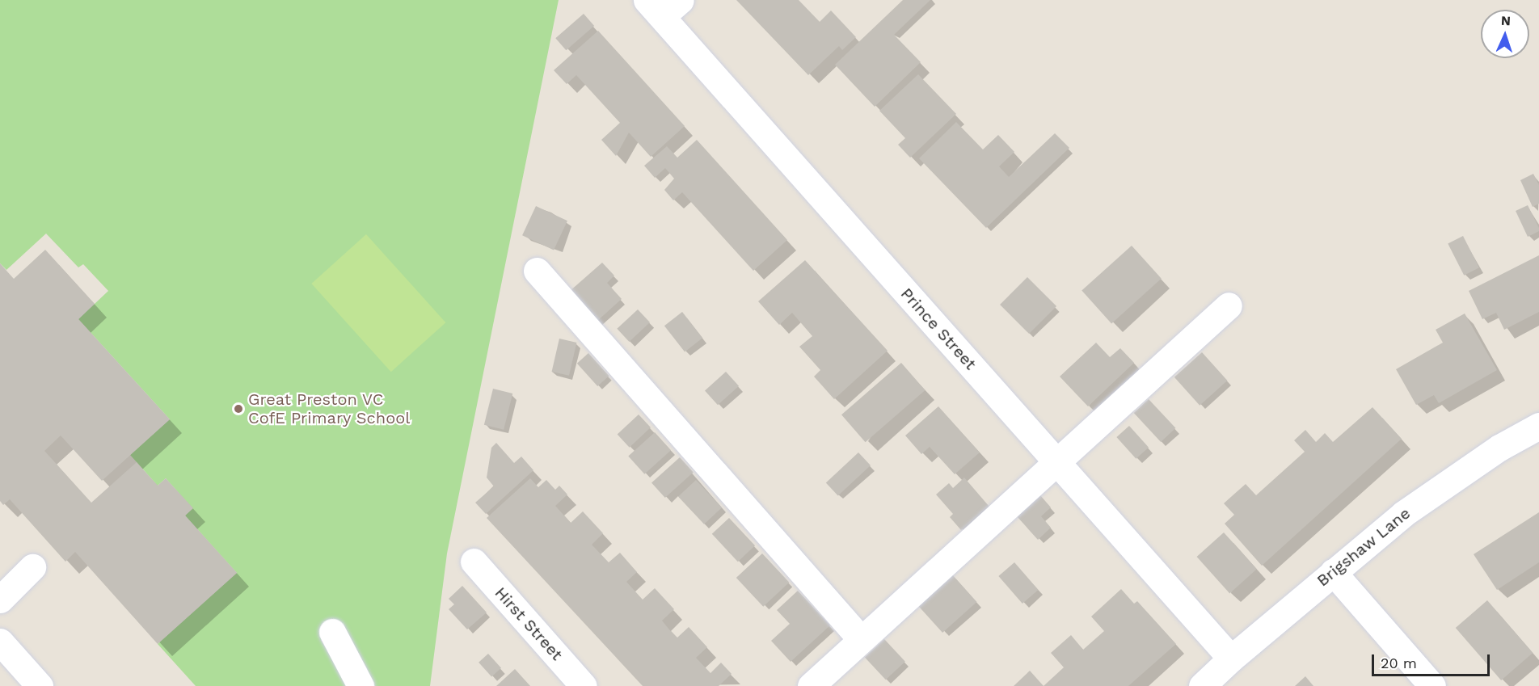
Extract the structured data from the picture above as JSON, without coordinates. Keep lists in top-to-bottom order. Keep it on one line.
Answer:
{"streets":{"street":["Prince Street","Brigshaw Lane","Hirst Street"]},"crossings":[["Prince Street","Brigshaw Lane"]],"places":["Great Preston VC CofE Primary School"],"scale_bar":"20 m","north":"top"}
